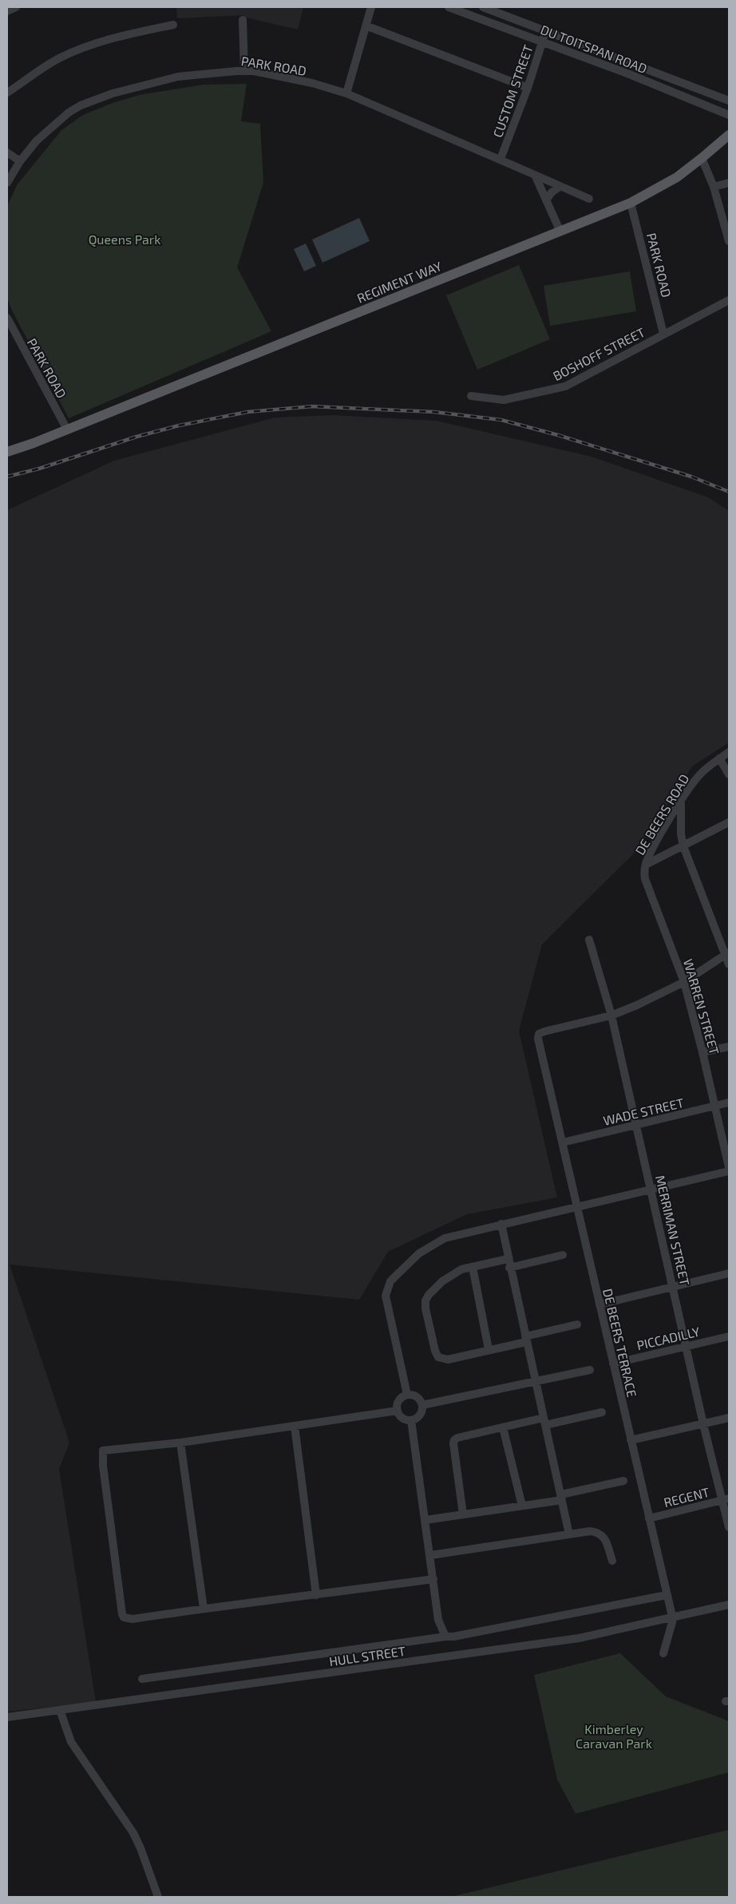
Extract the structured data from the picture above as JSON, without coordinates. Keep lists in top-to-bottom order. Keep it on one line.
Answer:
{"streets":{"main road":["REGIMENT WAY"],"street":["DU TOITSPAN ROAD","PARK ROAD","CUSTOM STREET","BOSHOFF STREET","DE BEERS ROAD","WARREN STREET","WADE STREET","MERRIMAN STREET","PICCADILLY","DE BEERS TERRACE","REGENT","HULL STREET"]},"crossings":[["DU TOITSPAN ROAD","CUSTOM STREET"],["PARK ROAD","CUSTOM STREET"],["PARK ROAD","REGIMENT WAY"],["PARK ROAD","BOSHOFF STREET"],["DE BEERS ROAD","WARREN STREET"],["WARREN STREET","WADE STREET"],["WADE STREET","MERRIMAN STREET"],["WADE STREET","DE BEERS TERRACE"],["MERRIMAN STREET","PICCADILLY"],["MERRIMAN STREET","DE BEERS TERRACE"],["MERRIMAN STREET","REGENT"],["PICCADILLY","DE BEERS TERRACE"],["DE BEERS TERRACE","REGENT"],["DE BEERS TERRACE","HULL STREET"]],"parks":["Queens Park","Kimberley Caravan Park"]}
